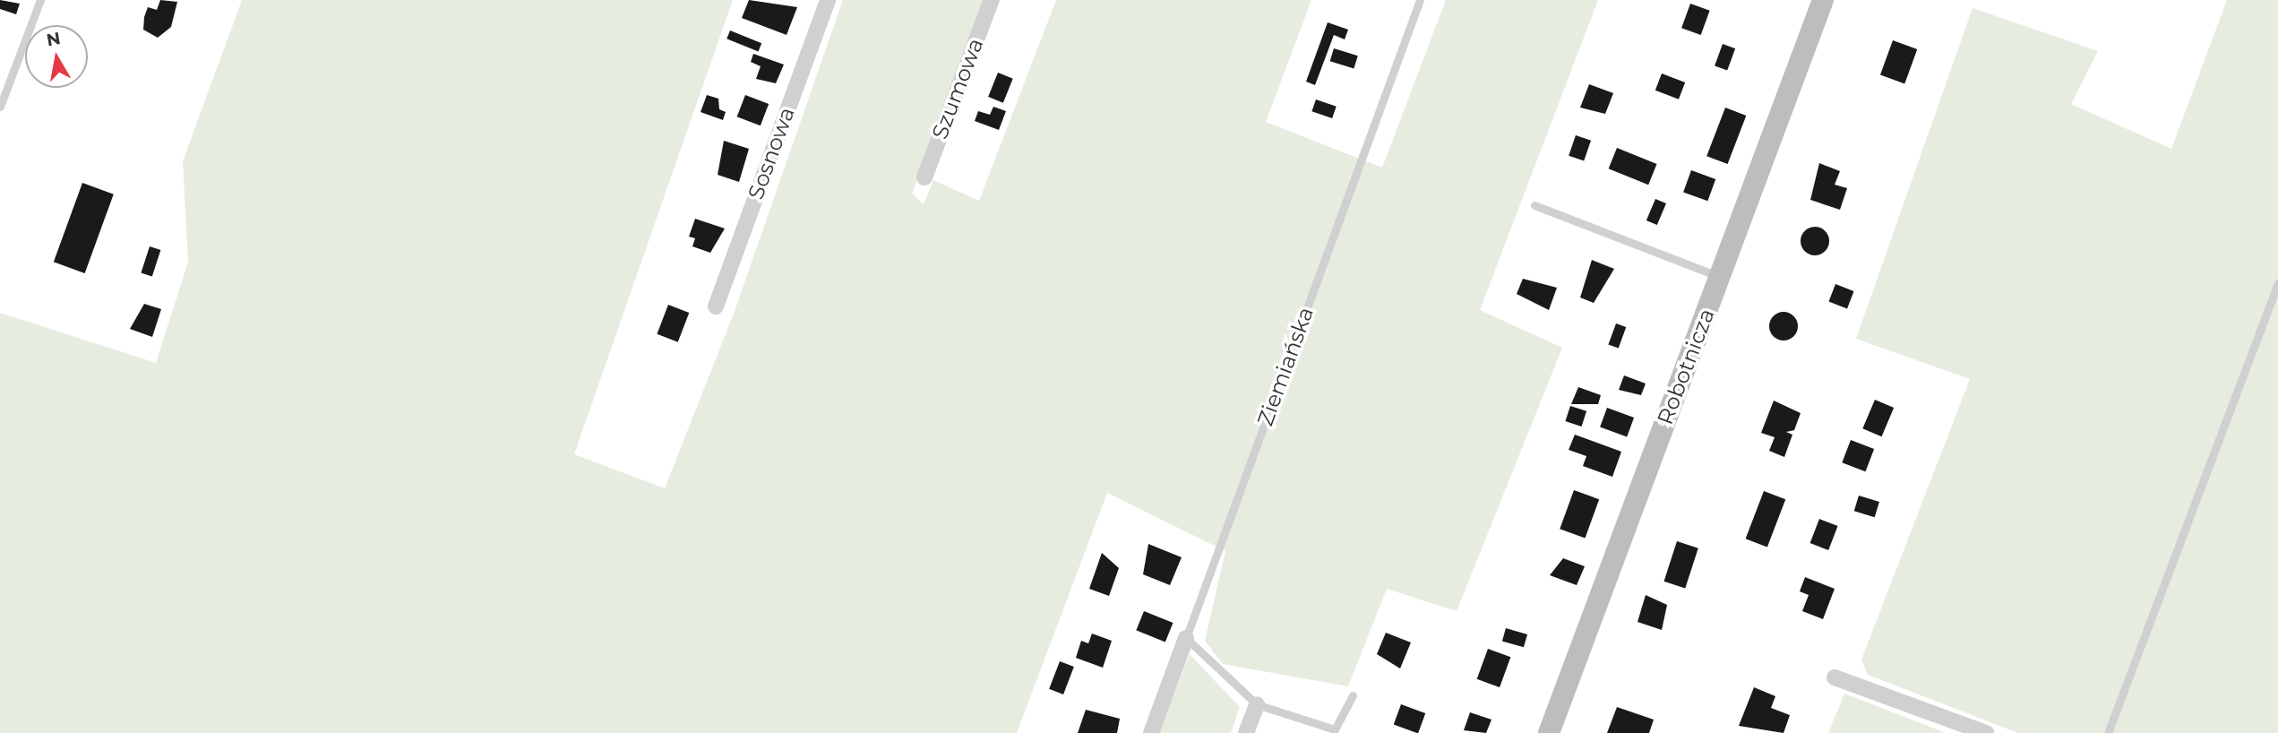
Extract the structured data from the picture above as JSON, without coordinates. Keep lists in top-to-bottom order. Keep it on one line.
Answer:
{"streets":{"street":["Szumowa","Sosnowa","Ziemiańska","Robotnicza"]},"north":"top"}
